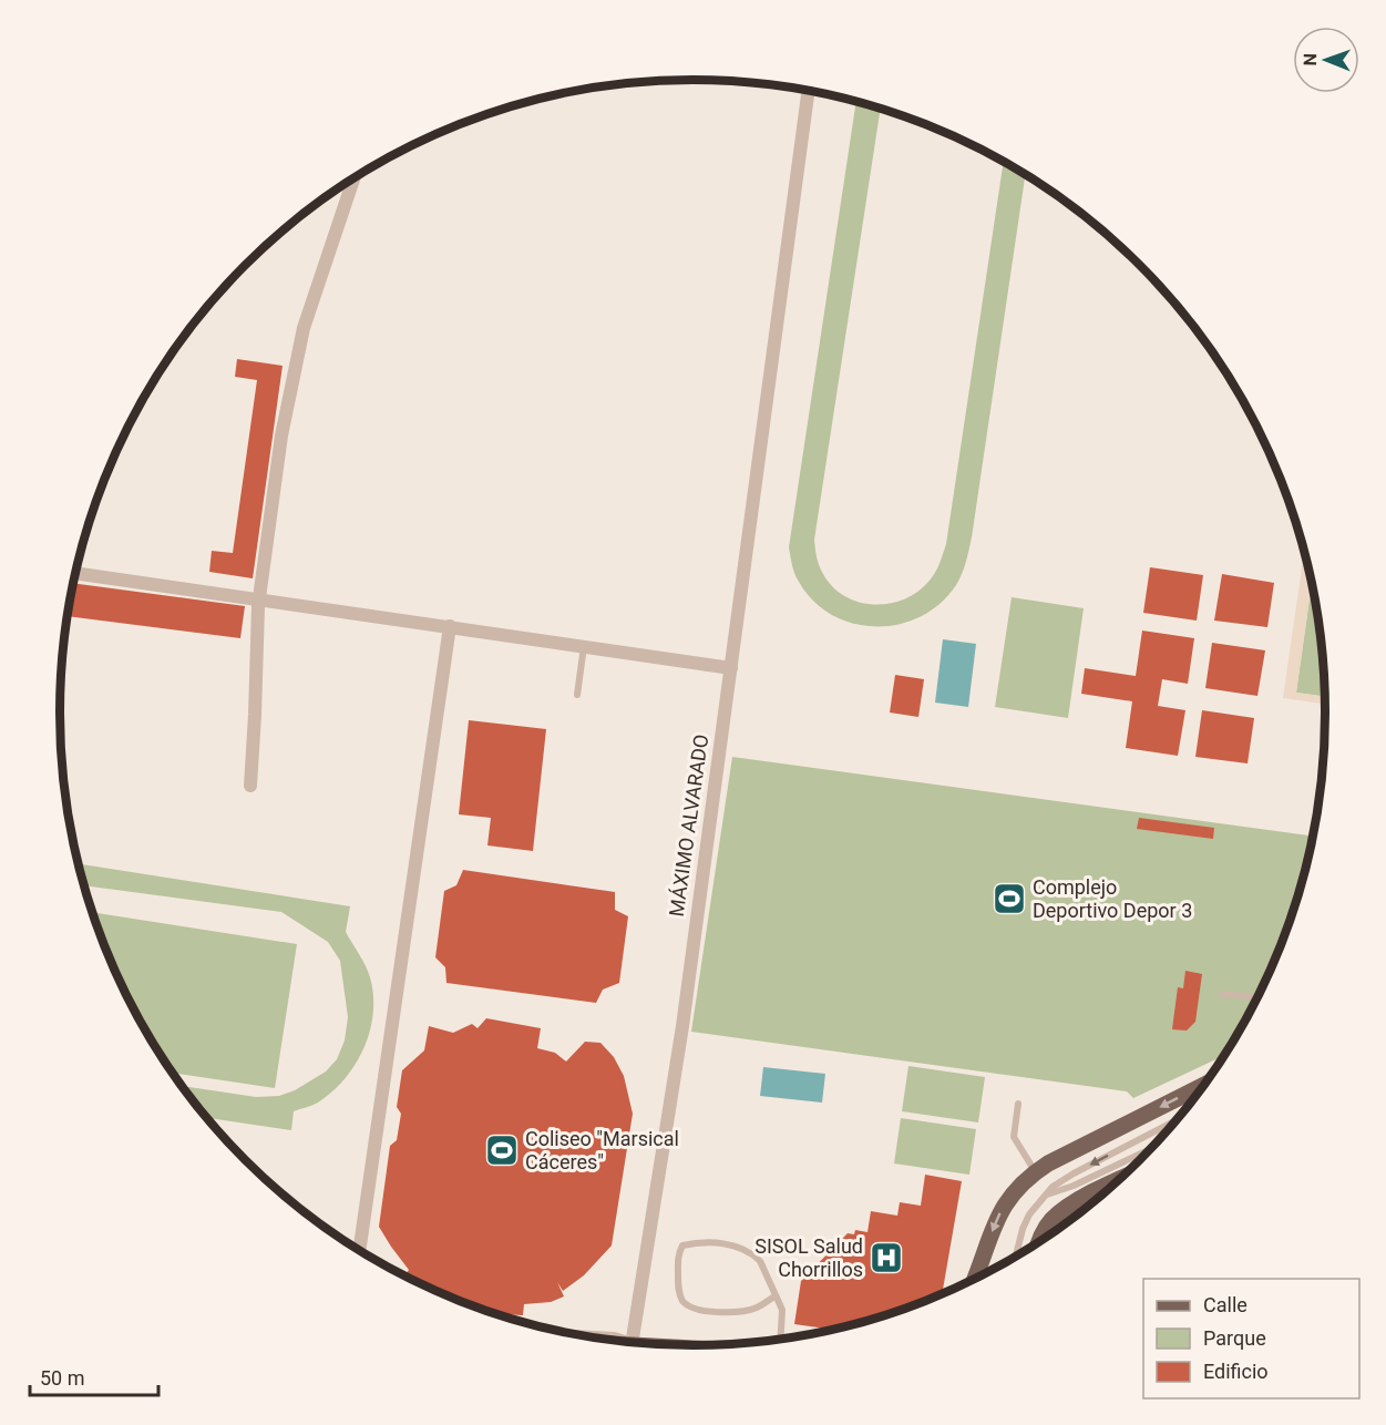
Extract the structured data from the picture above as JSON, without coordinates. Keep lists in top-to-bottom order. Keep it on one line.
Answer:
{"streets":{"street":["MÁXIMO ALVARADO"]},"places":{"sports":["Complejo Deportivo Depor 3","Coliseo \"Marsical Cáceres\""],"hospital":["SISOL Salud Chorrillos"]},"legend":["Calle","Parque","Edificio"],"scale_bar":"50 m","north":"left"}
